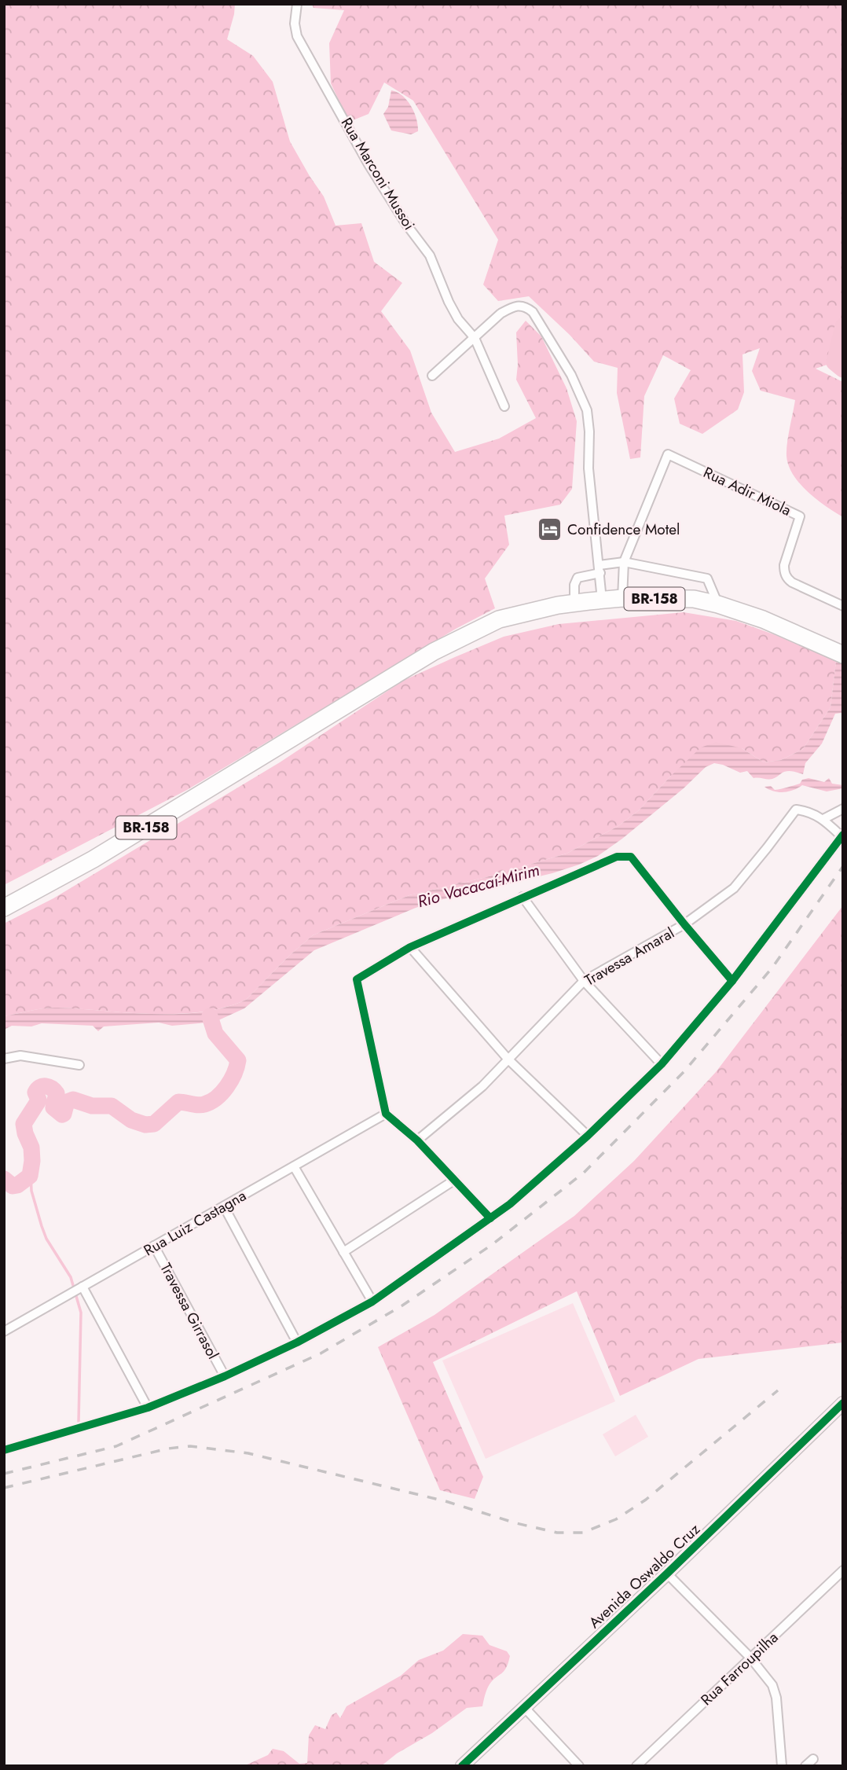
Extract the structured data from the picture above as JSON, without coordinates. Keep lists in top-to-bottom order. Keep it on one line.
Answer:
{"streets":{"highway":["BR-158"],"street":["Rua Marconi Mussoi","Rua Adir Miola","Travessa Amaral","Rua Luiz Castagna","Travessa Girrasol","Avenida Oswaldo Cruz","Rua Farroupilha"]},"crossings":[["Rua Luiz Castagna","Travessa Girrasol"]],"water":["Rio Vacacaí-Mirim"],"places":{"hotel":["Confidence Motel"]}}
